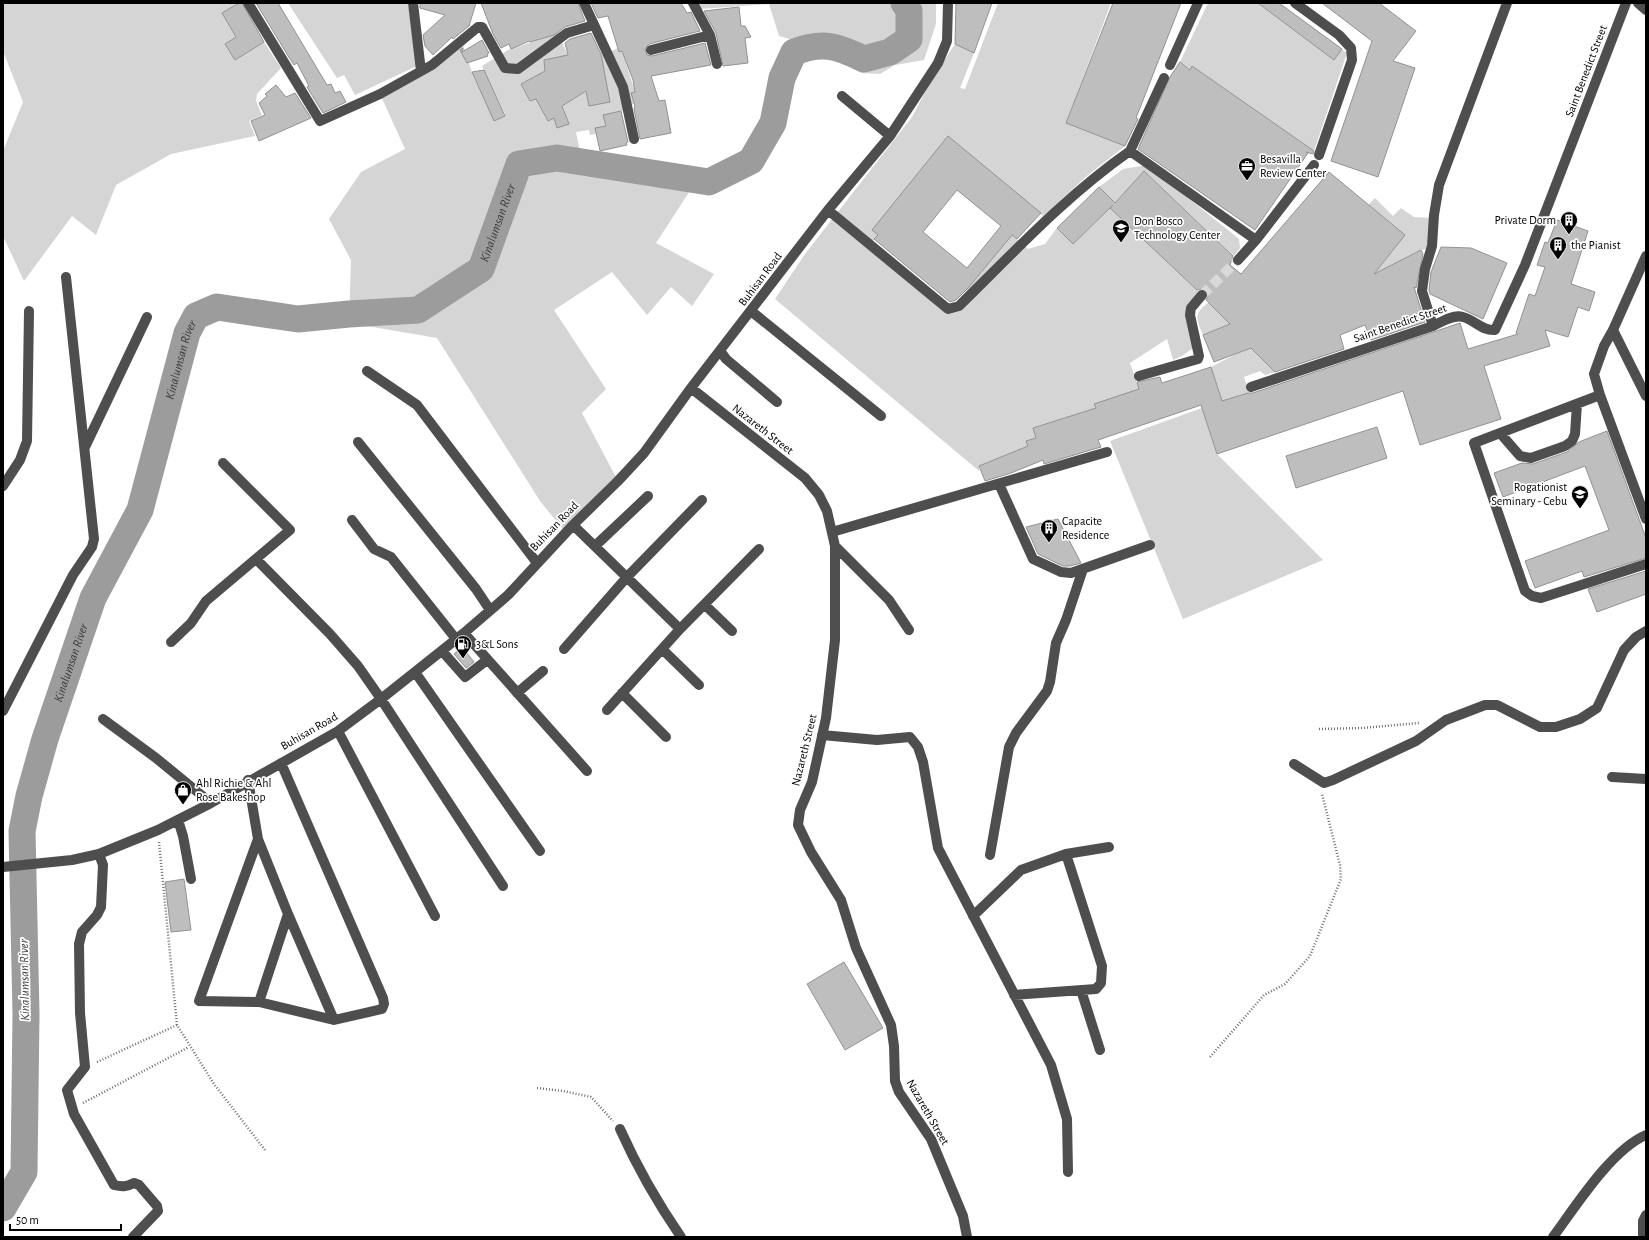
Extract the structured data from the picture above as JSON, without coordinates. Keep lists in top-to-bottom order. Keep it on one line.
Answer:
{"streets":{"street":["Saint Benedict Street","Buhisan Road","Nazareth Street"]},"crossings":[["Buhisan Road","Nazareth Street"]],"water":["Kinalumsan River"],"places":{"office":["Besavilla Review Center"],"building":["Private Dorm","the Pianist","Capacite Residence"],"school or university":["Don Bosco Technology Center","Rogationist Seminary - Cebu"],"fuel station":["3&L Sons"],"shop":["Ahl Richie & Ahl Rose Bakeshop"]},"scale_bar":"50 m"}
